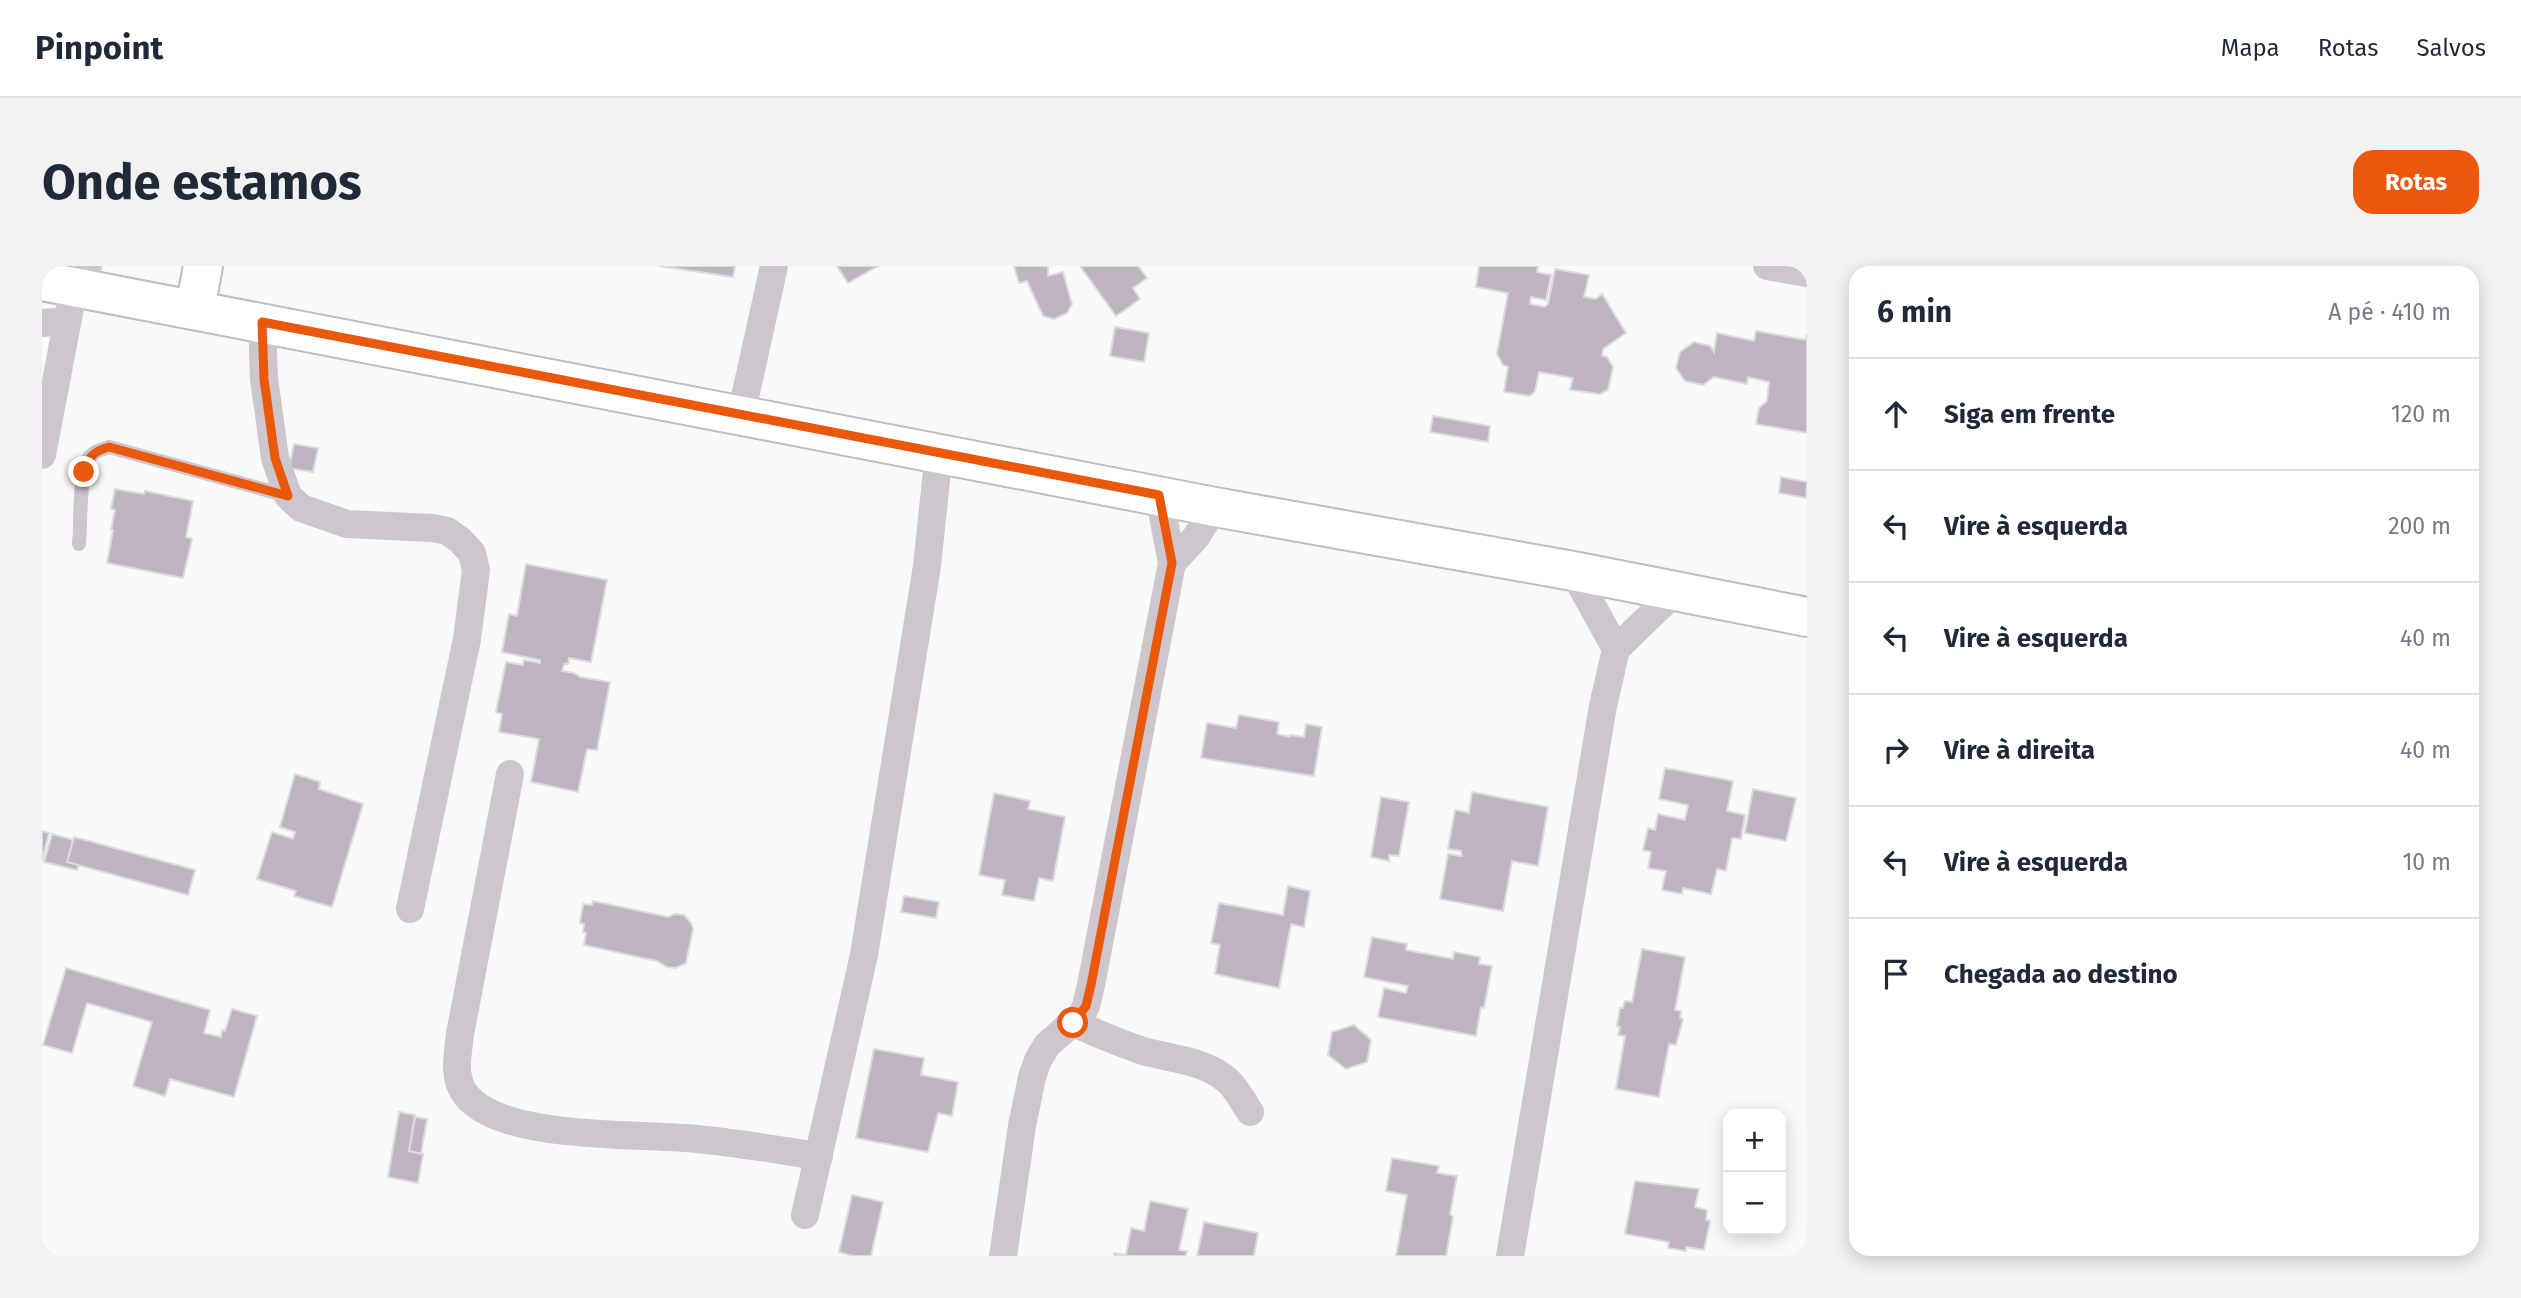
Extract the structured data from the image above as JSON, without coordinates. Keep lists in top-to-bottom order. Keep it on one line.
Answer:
{"page":{"header":"Pinpoint","nav":["Mapa","Rotas","Salvos"],"buttons":"Rotas","title":"Onde estamos","heading":["6 min","A pé · 410 m"],"list":[["Siga em frente","120 m"],["Vire à esquerda","200 m"],["Vire à esquerda","40 m"],["Vire à direita","40 m"],["Vire à esquerda","10 m"],"Chegada ao destino"],"map_buttons":["+","−"]}}
